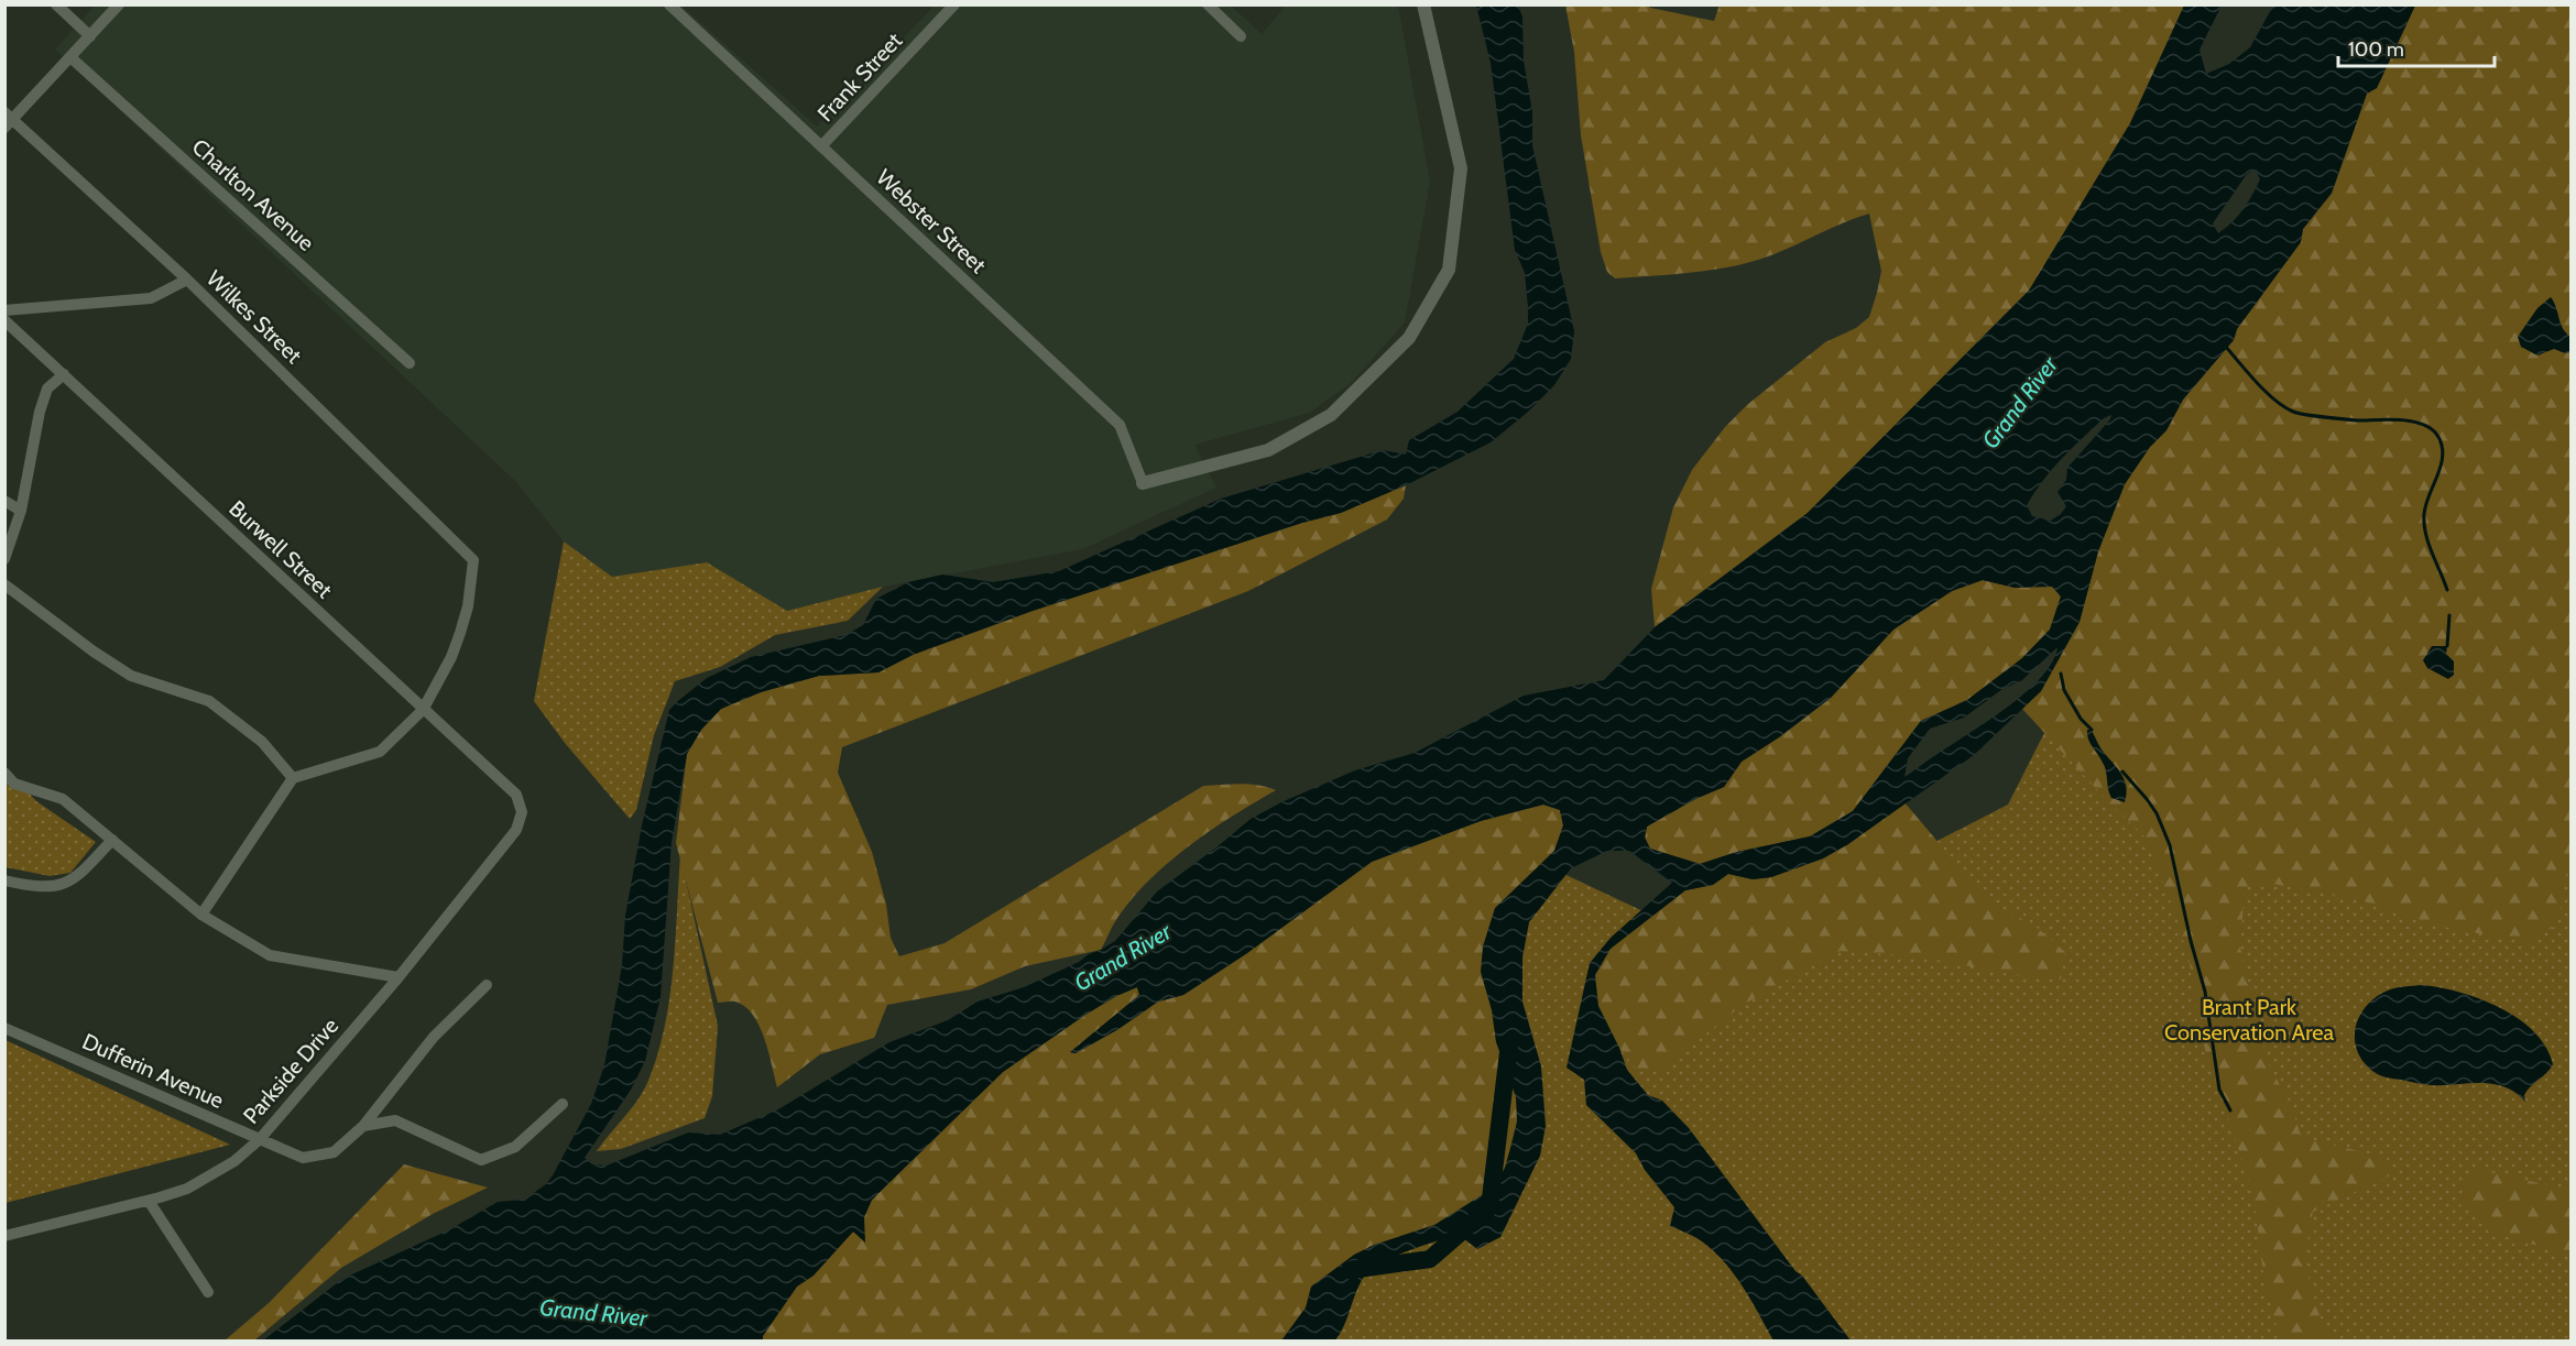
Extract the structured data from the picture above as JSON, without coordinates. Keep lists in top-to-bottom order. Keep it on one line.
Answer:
{"streets":{"street":["Frank Street","Charlton Avenue","Webster Street","Wilkes Street","Burwell Street","Dufferin Avenue","Parkside Drive"]},"crossings":[["Frank Street","Webster Street"],["Wilkes Street","Burwell Street"],["Burwell Street","Parkside Drive"],["Dufferin Avenue","Parkside Drive"]],"water":["Grand River"],"parks":["Brant Park Conservation Area"],"scale_bar":"100 m"}
